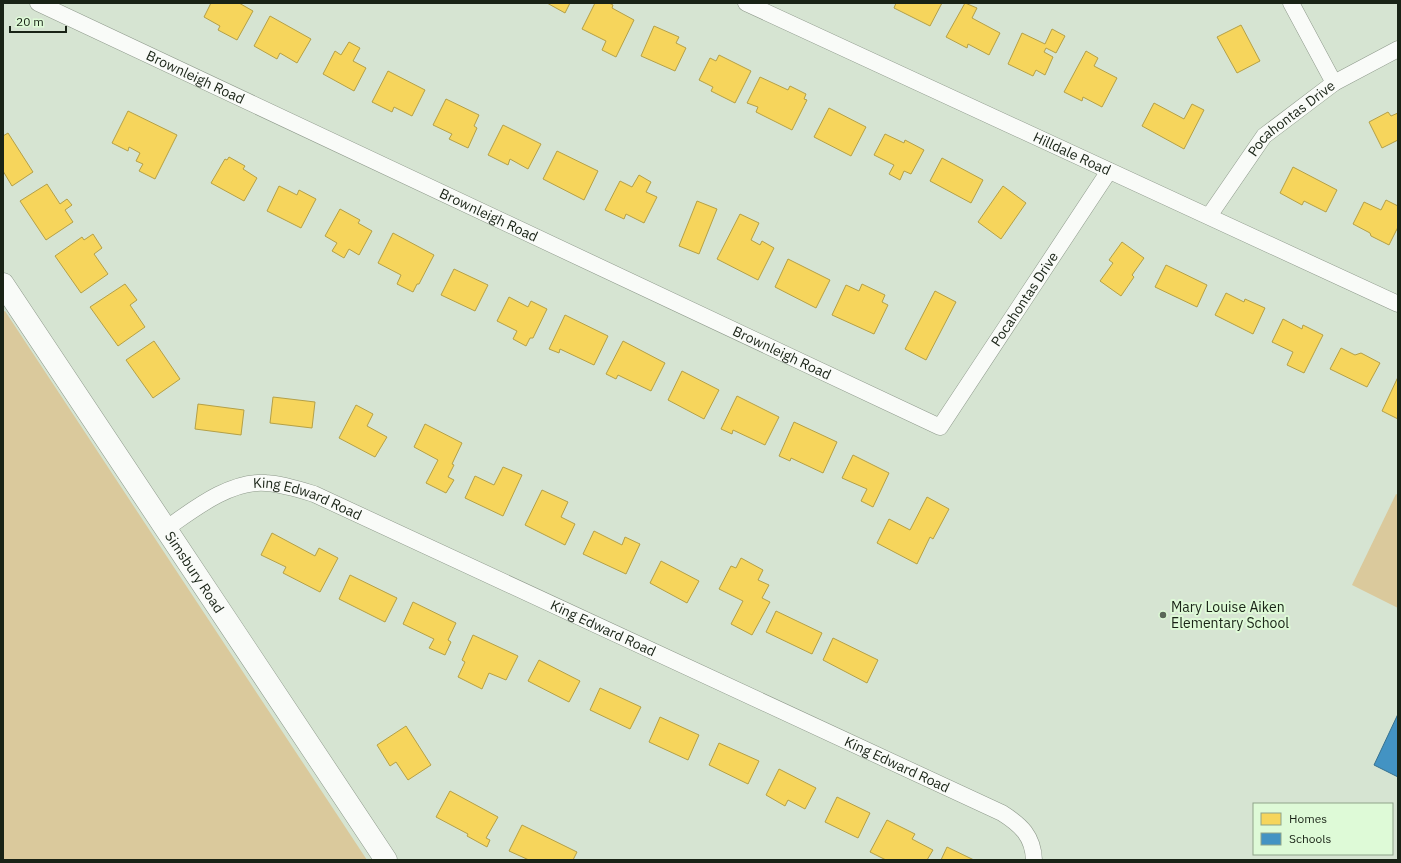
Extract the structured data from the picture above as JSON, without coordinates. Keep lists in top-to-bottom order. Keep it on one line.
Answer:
{"streets":{"main road":["Simsbury Road"],"street":["Brownleigh Road","Pocahontas Drive","Hilldale Road","King Edward Road"]},"crossings":[["Brownleigh Road","Pocahontas Drive"],["Pocahontas Drive","Hilldale Road"],["King Edward Road","Simsbury Road"]],"places":["Mary Louise Aiken Elementary School"],"legend":["Homes","Schools"],"scale_bar":"20 m"}
